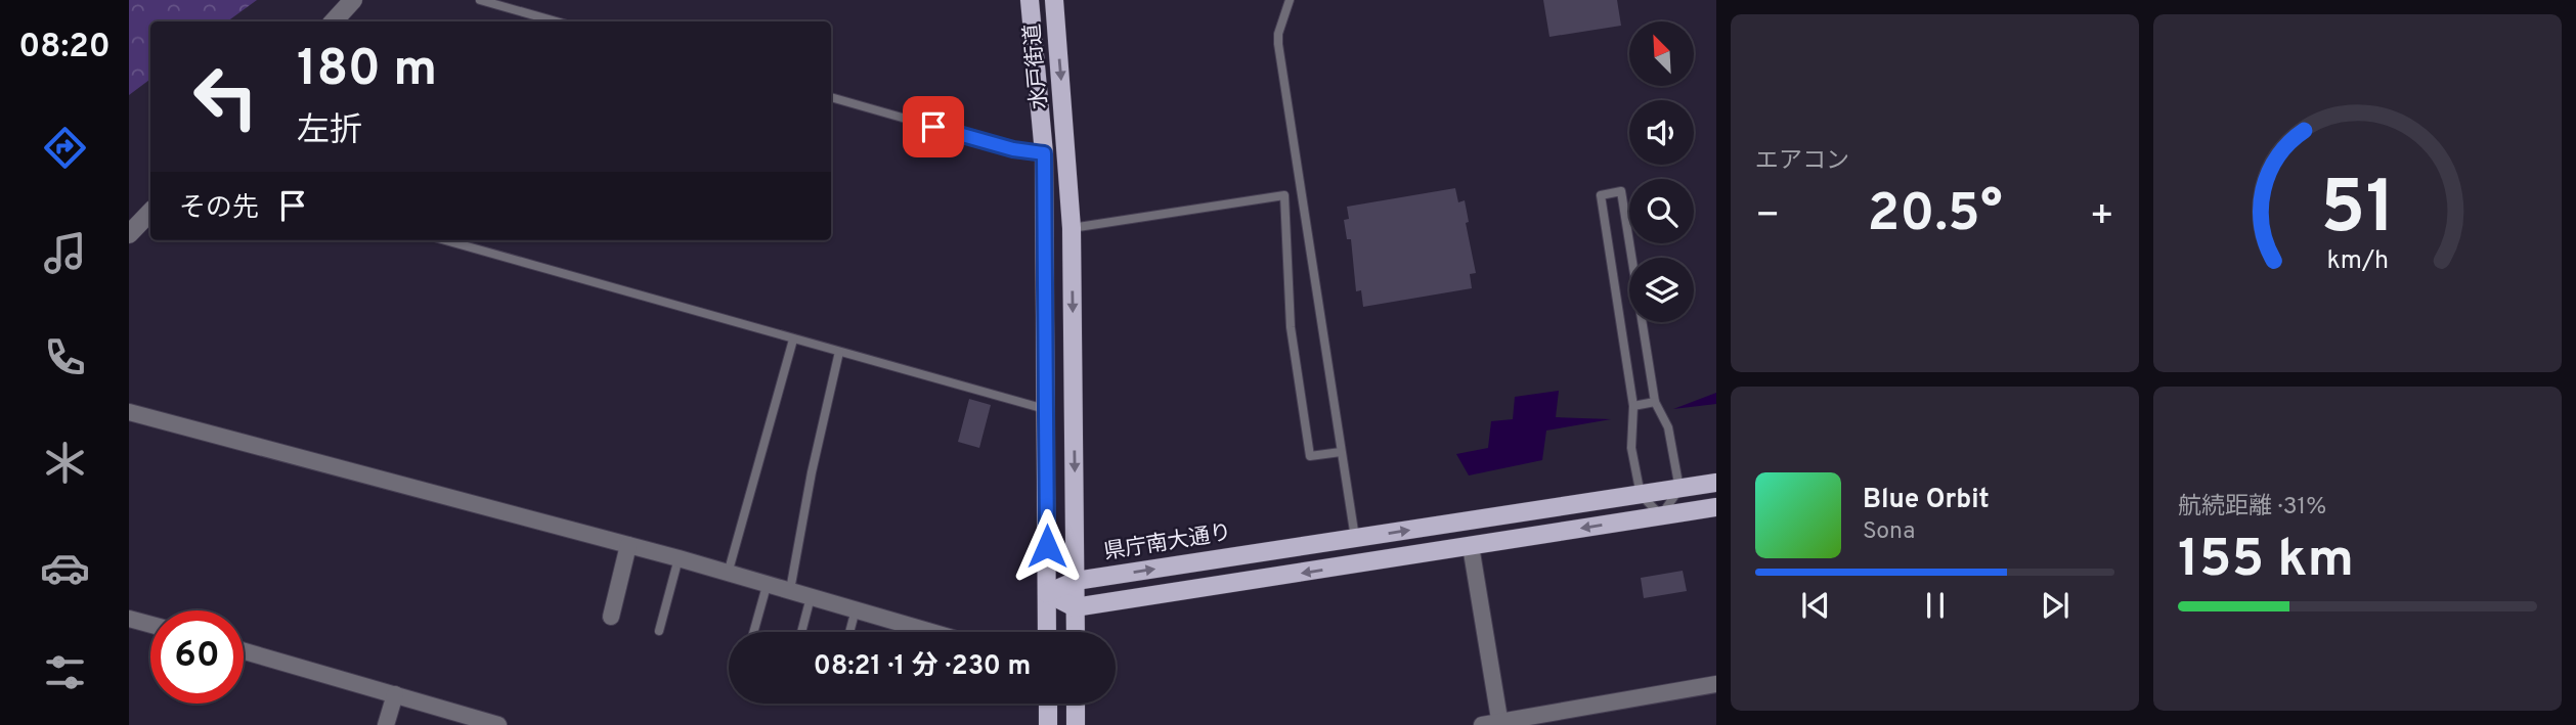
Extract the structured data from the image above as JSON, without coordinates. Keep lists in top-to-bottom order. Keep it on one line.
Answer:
{"streets":{"main road":["水戸街道","県庁南大通り"]},"crossings":[["水戸街道","県庁南大通り"]],"north":"top left","page":{"tabs":"08:20","tile":["エアコン",["航続距離 · 31%","155 km"]],"turn":["180 m","左折"],"then":"その先","heat":["−","20.5°","+"],"song":["Blue Orbit","Sona"],"limit":"60","trip":"08:21 · 1 分 · 230 m","gauge":["51","km/h"]}}
